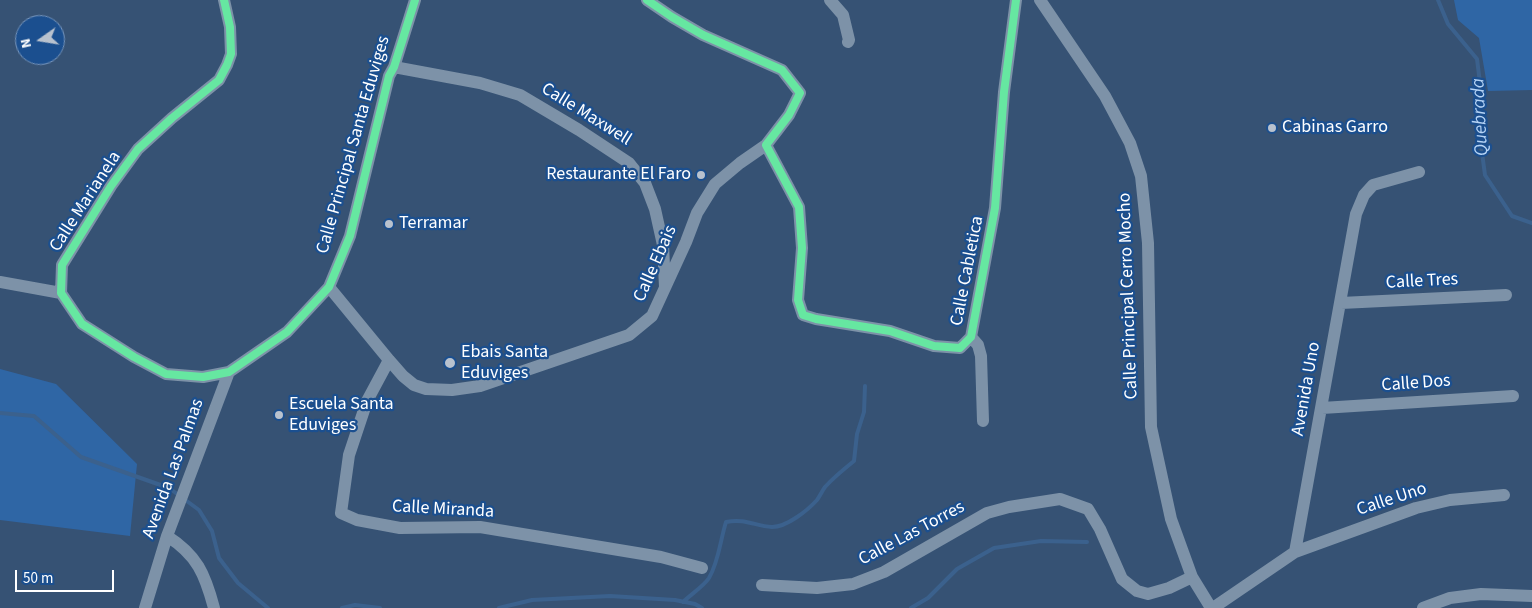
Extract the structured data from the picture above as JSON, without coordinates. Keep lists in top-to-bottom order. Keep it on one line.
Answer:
{"streets":{"street":["Calle Maxwell","Calle Principal Santa Eduviges","Calle Marianela","Calle Ebais","Calle Cabletica","Calle Tres","Calle Principal Cerro Mocho","Calle Dos","Avenida Uno","Avenida Las Palmas","Calle Uno","Calle Miranda","Calle Las Torres"]},"crossings":[["Calle Maxwell","Calle Principal Santa Eduviges"],["Calle Maxwell","Calle Ebais"],["Calle Principal Santa Eduviges","Calle Ebais"],["Calle Principal Santa Eduviges","Avenida Las Palmas"],["Calle Ebais","Calle Cabletica"],["Calle Ebais","Calle Miranda"],["Calle Tres","Avenida Uno"],["Calle Principal Cerro Mocho","Calle Las Torres"],["Calle Dos","Avenida Uno"],["Avenida Uno","Calle Uno"]],"water":["Quebrada"],"places":["Cabinas Garro","Restaurante El Faro","Terramar","Ebais Santa Eduviges","Escuela Santa Eduviges"],"scale_bar":"50 m","north":"left"}
